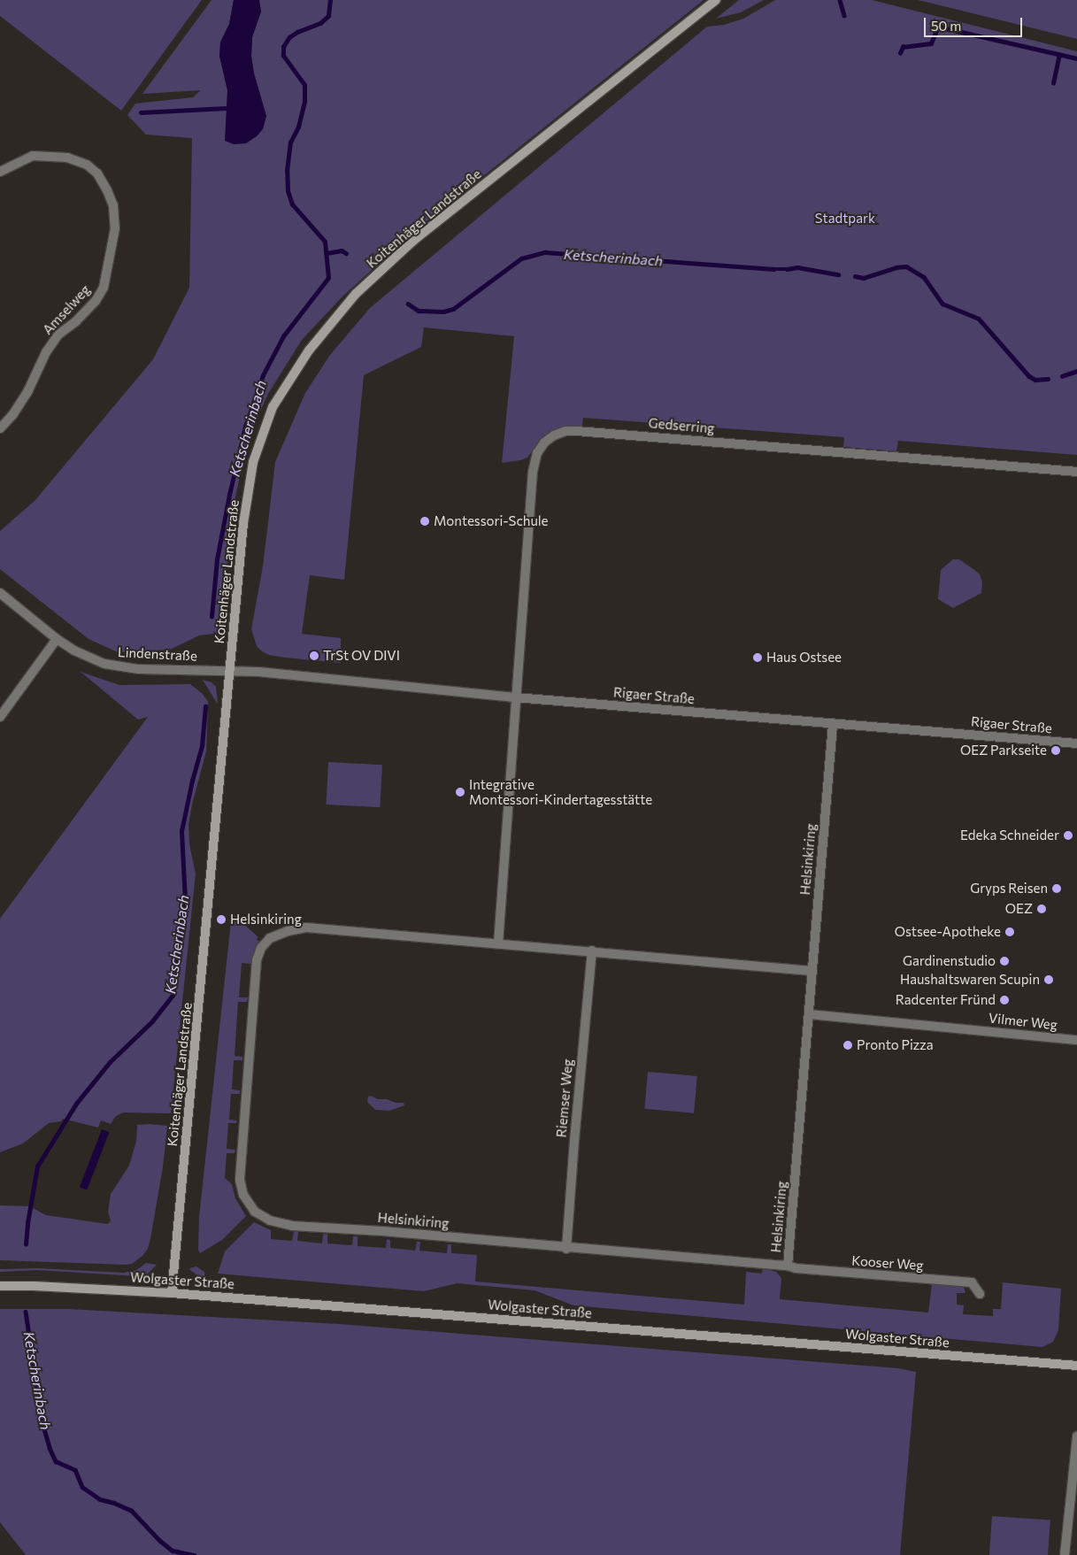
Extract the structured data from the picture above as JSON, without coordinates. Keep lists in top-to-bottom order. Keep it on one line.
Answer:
{"streets":{"main road":["Koitenhäger Landstraße","Wolgaster Straße"],"street":["Amselweg","Gedserring","Lindenstraße","Rigaer Straße","Helsinkiring","Vilmer Weg","Riemser Weg","Kooser Weg"]},"crossings":[["Koitenhäger Landstraße","Lindenstraße"],["Koitenhäger Landstraße","Rigaer Straße"],["Koitenhäger Landstraße","Wolgaster Straße"],["Gedserring","Rigaer Straße"],["Lindenstraße","Rigaer Straße"],["Rigaer Straße","Helsinkiring"],["Helsinkiring","Vilmer Weg"],["Helsinkiring","Riemser Weg"],["Helsinkiring","Kooser Weg"]],"water":["Ketscherinbach"],"parks":["Stadtpark"],"places":["Montessori-Schule","TrSt OV DIVI","Haus Ostsee","OEZ Parkseite","Integrative Montessori-Kindertagesstätte","Edeka Schneider","Gryps Reisen","OEZ","Helsinkiring","Ostsee-Apotheke","Gardinenstudio","Haushaltswaren Scupin","Radcenter Fründ","Pronto Pizza"],"scale_bar":"50 m"}
